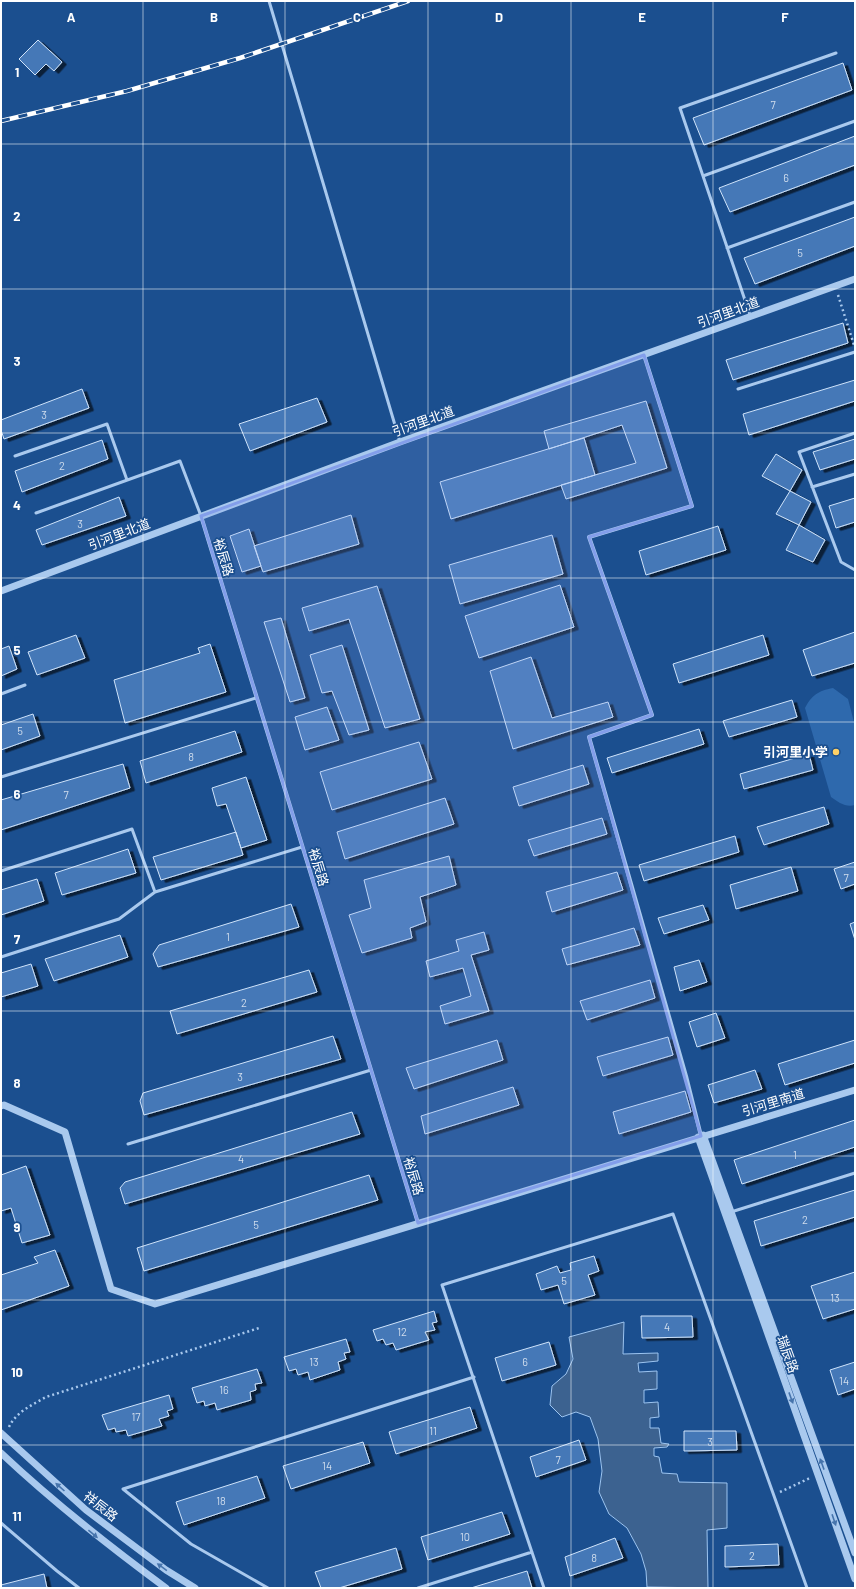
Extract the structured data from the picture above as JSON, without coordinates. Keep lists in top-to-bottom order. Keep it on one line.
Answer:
{"streets":{"street":["引河里北道","裕辰路","引河里南道","瑞辰路","祥辰路"]},"crossings":[["引河里北道","裕辰路"],["裕辰路","引河里南道"],["引河里南道","瑞辰路"]],"places":["引河里小学"],"house_numbers":["7","6","5","3","2","3","5","8","7","7","1","2","3","1","4","2","5","5","13","4","12","13","6","14","16","17","11","3","7","14","18","10","2","8"],"grid":{"columns":["A","B","C","D","E","F"],"rows":["1","2","3","4","5","6","7","8","9","10","11"]}}
